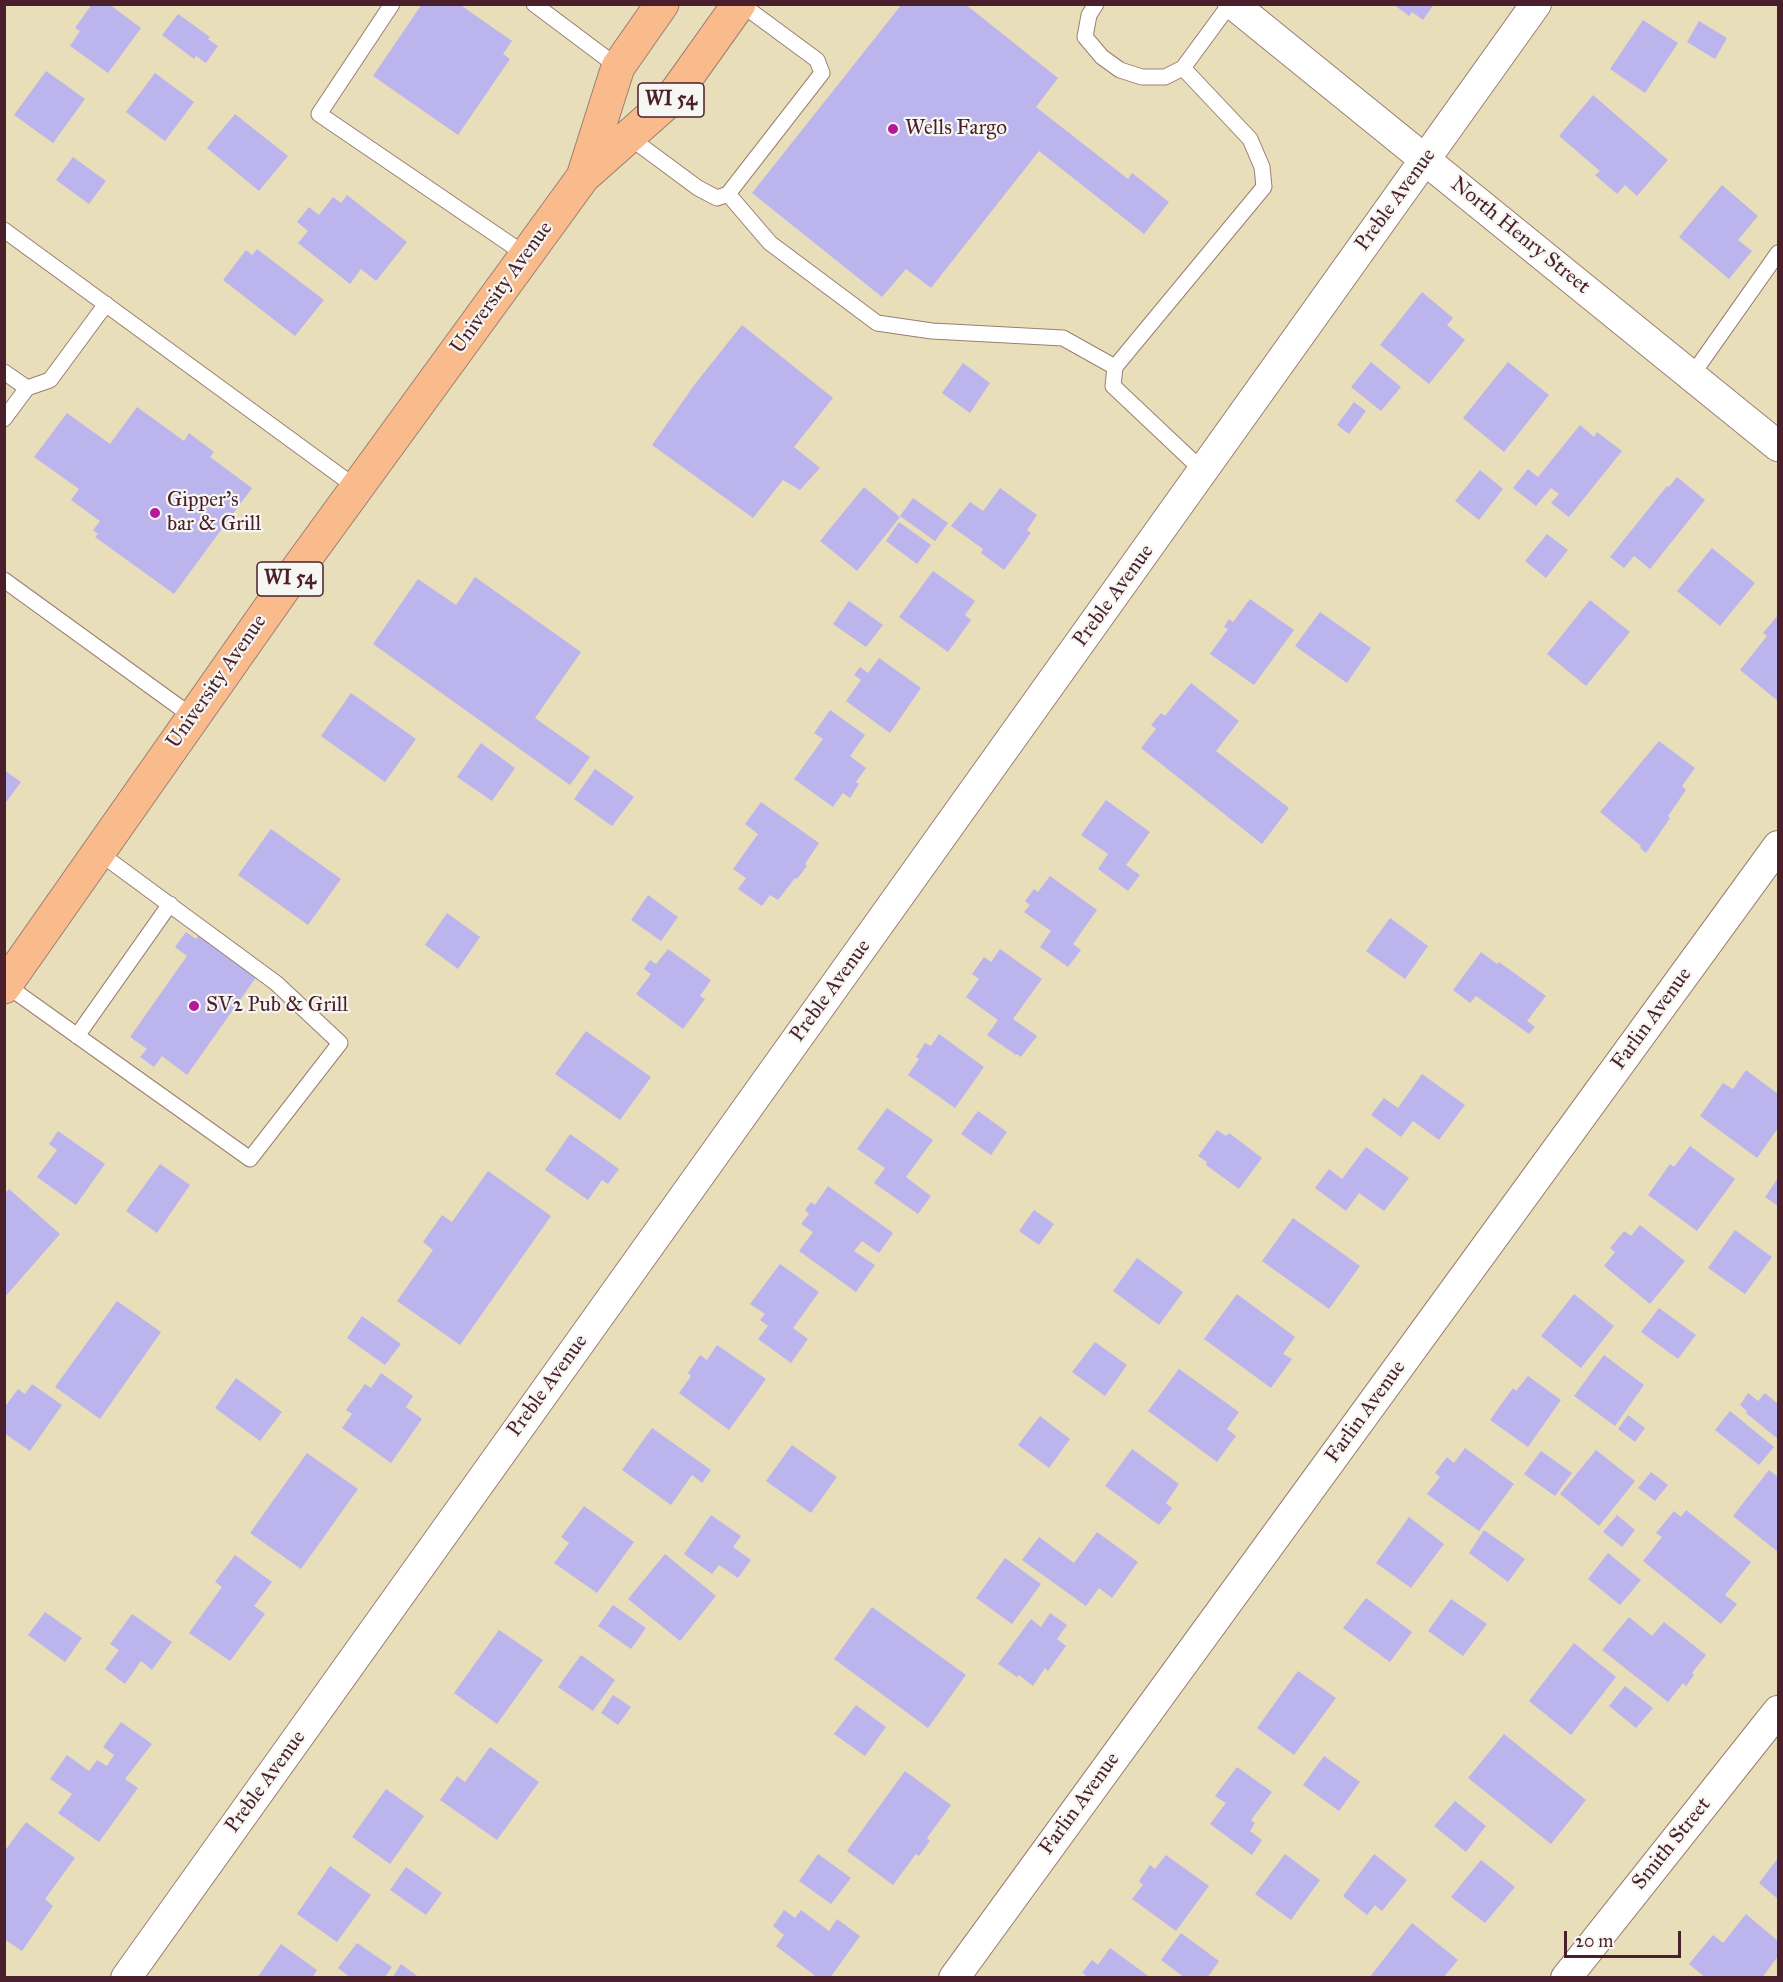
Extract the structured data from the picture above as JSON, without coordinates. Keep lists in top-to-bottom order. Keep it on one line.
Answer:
{"streets":{"main road":["WI 54","University Avenue"],"street":["Preble Avenue","North Henry Street","Farlin Avenue","Smith Street"]},"crossings":[["Preble Avenue","North Henry Street"]],"places":["Wells Fargo","Gipper's bar & Grill","SV2 Pub & Grill"],"scale_bar":"20 m"}
